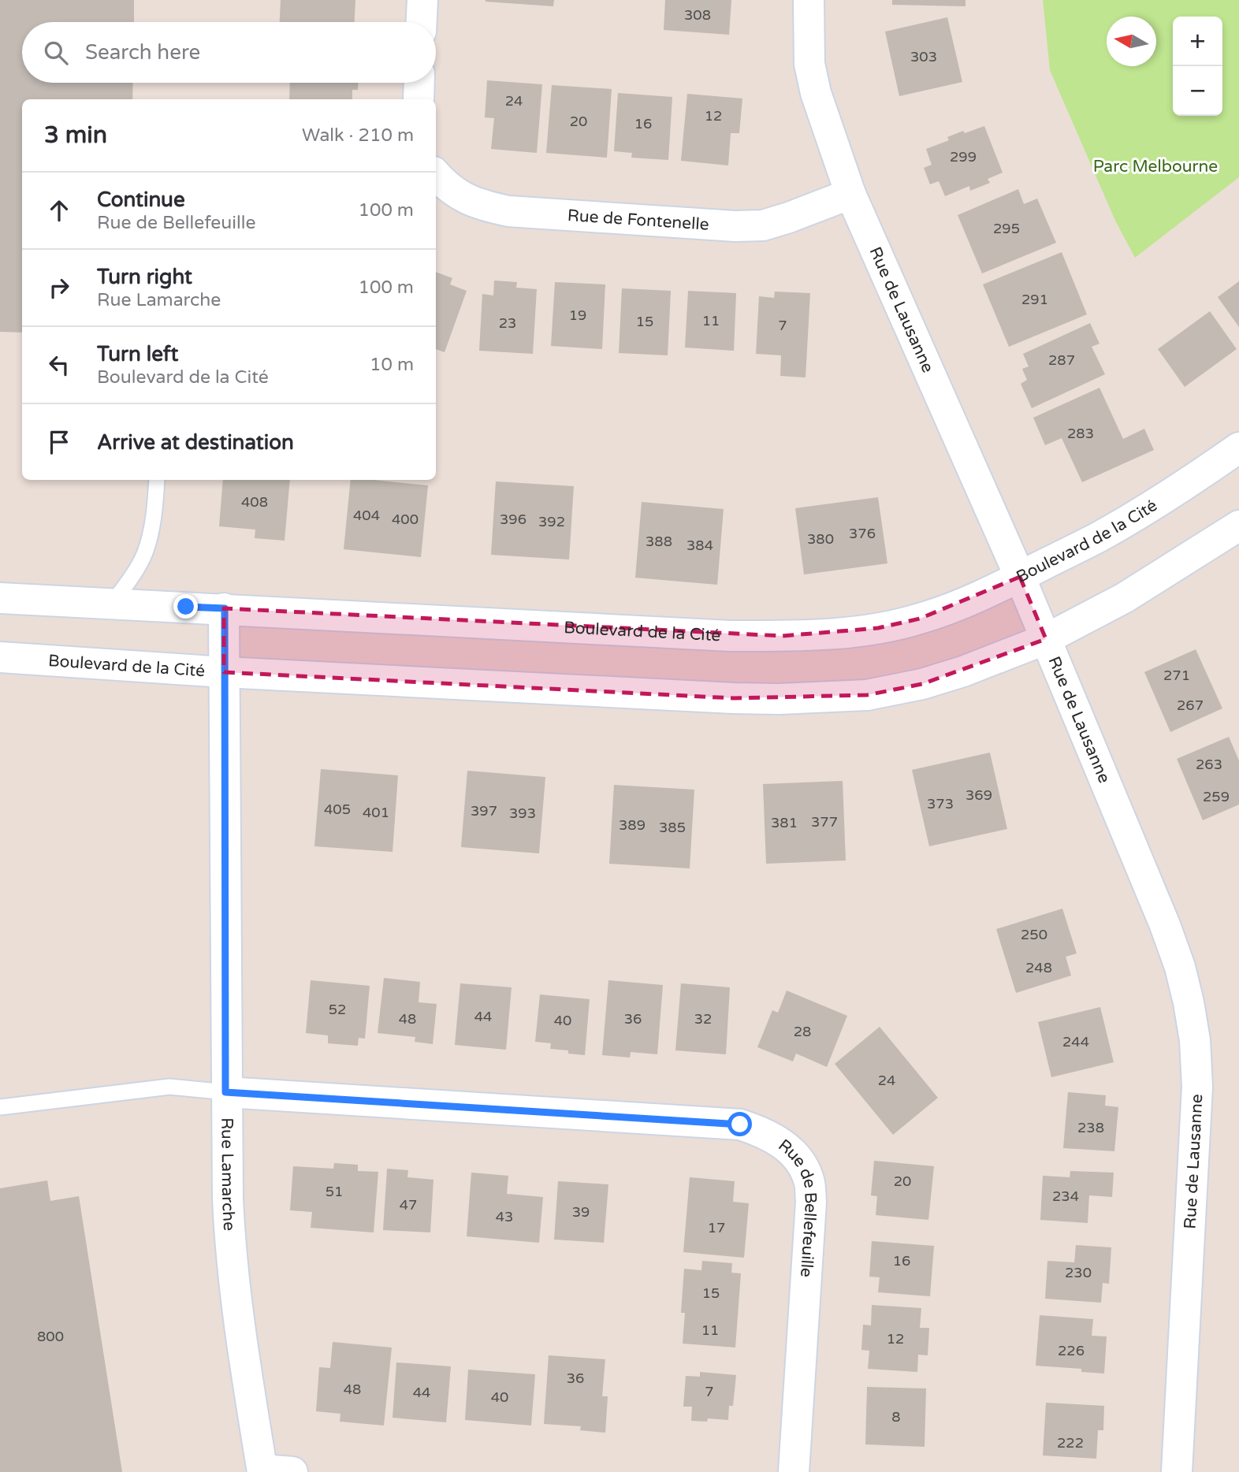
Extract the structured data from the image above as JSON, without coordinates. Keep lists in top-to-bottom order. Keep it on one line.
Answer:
{"streets":{"street":["Rue de Fontenelle","Rue de Lausanne","Boulevard de la Cité","Rue Lamarche","Rue de Bellefeuille"]},"crossings":[["Rue de Fontenelle","Rue de Lausanne"],["Rue de Lausanne","Boulevard de la Cité"],["Boulevard de la Cité","Rue Lamarche"],["Rue Lamarche","Rue de Bellefeuille"]],"parks":["Parc Melbourne"],"house_numbers":["308","303","24","12","20","16","299","295","291","19","11","15","23","7","287","283","408","404","400","396","392","376","380","388","384","271","267","263","369","259","373","405","397","401","393","377","381","389","385","250","248","52","44","48","36","32","40","28","244","24","238","20","51","234","47","39","43","17","16","230","15","11","800","12","226","36","48","7","44","40","8","222"],"north":"left","page":{"map_buttons":["+","−"],"search":"Search here","heading":["3 min","Walk · 210 m"],"list":[["Continue","Rue de Bellefeuille","100 m"],["Turn right","Rue Lamarche","100 m"],["Turn left","Boulevard de la Cité","10 m"],"Arrive at destination"]}}
